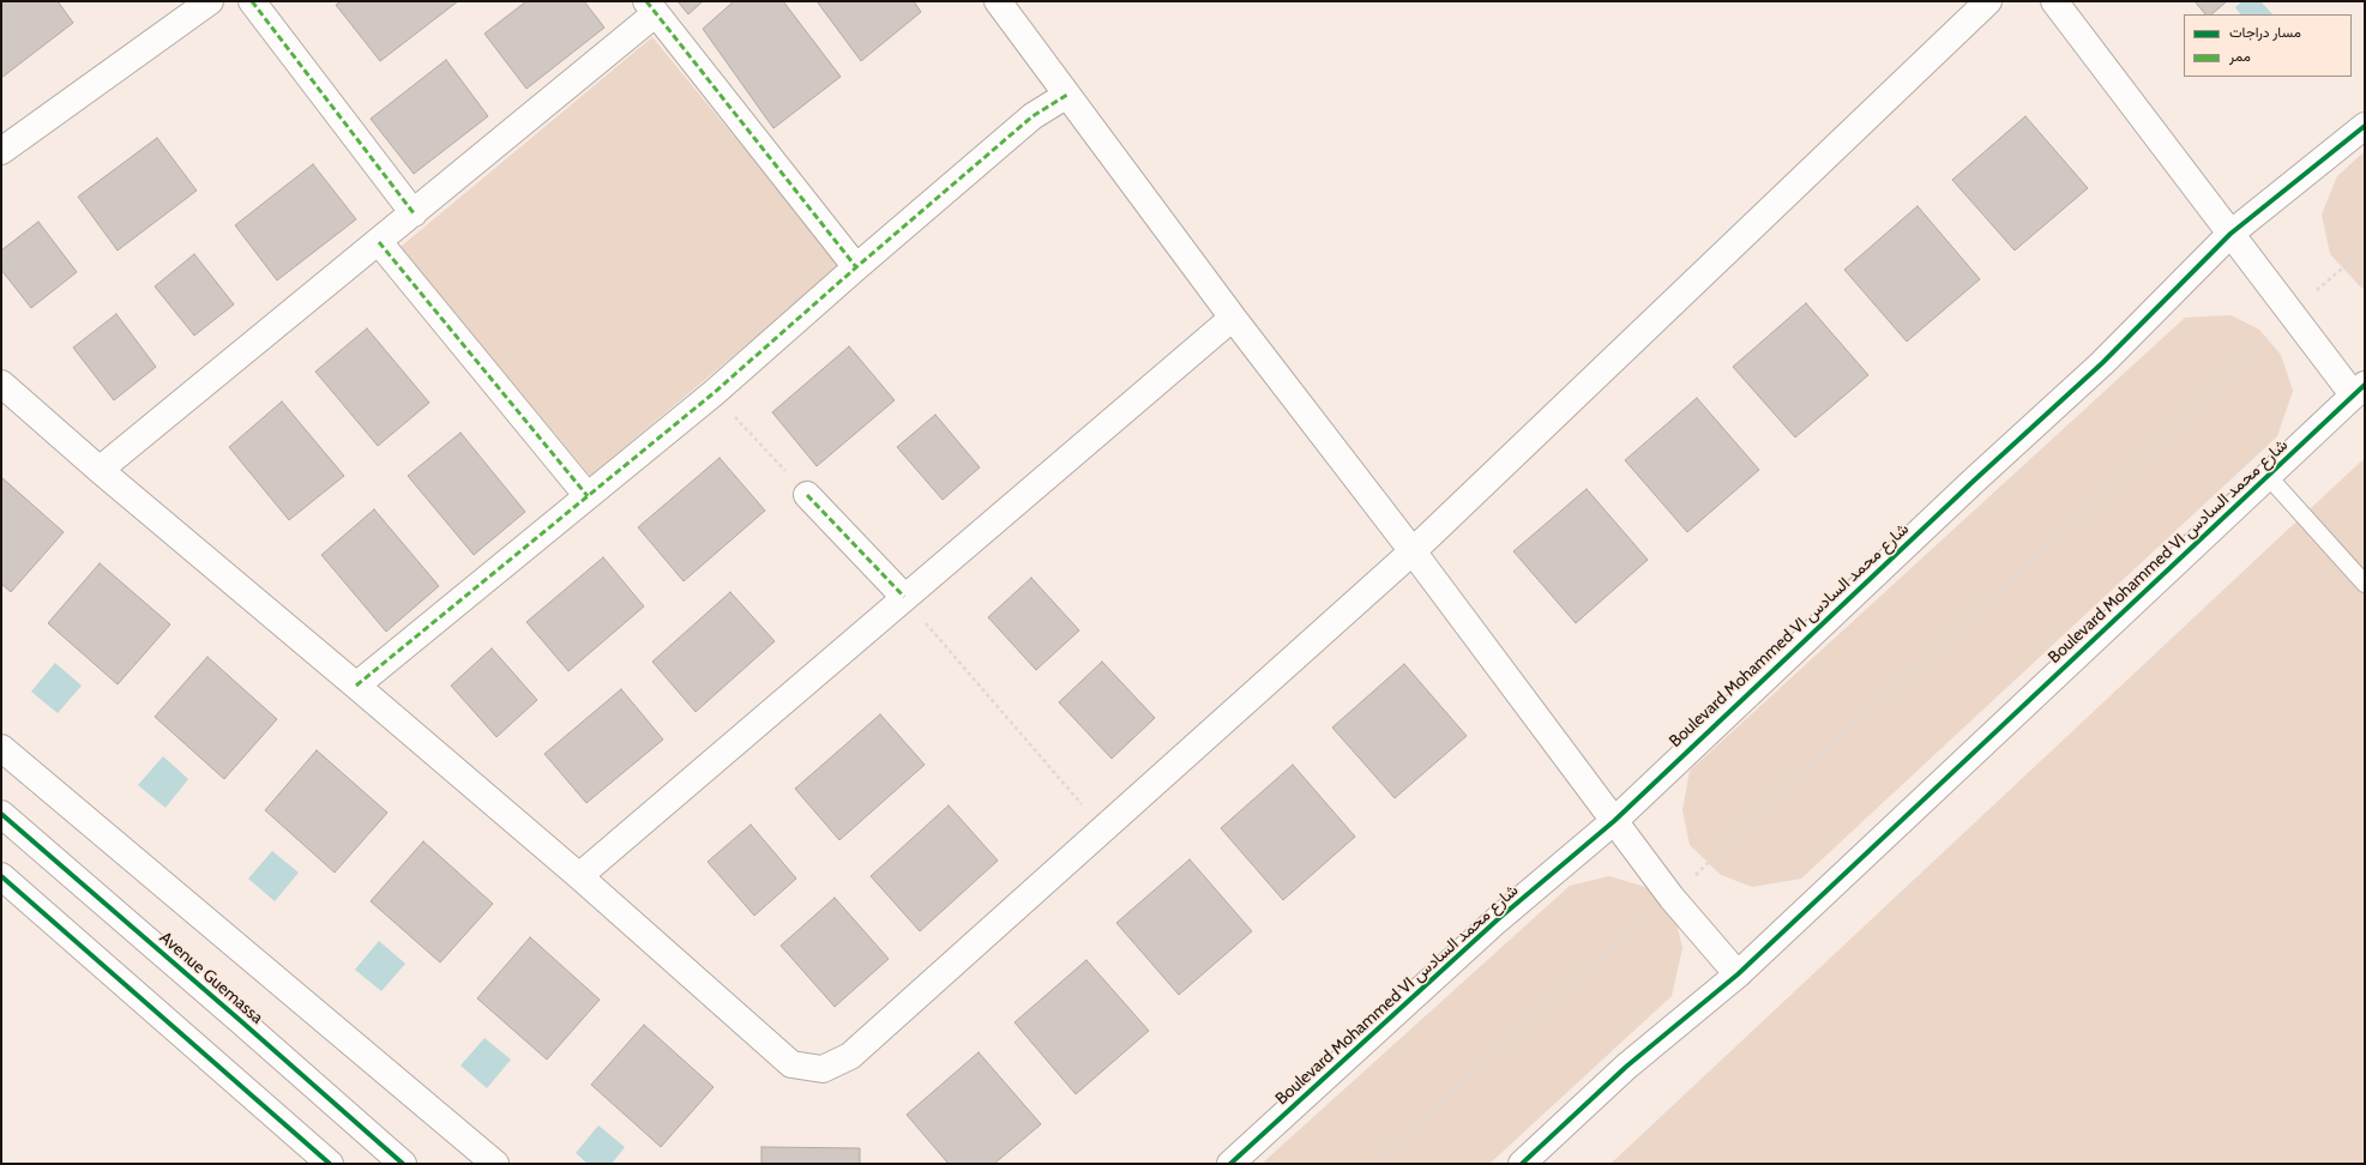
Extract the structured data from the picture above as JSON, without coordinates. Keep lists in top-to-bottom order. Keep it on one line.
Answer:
{"streets":{"street":["Boulevard Mohammed VI شارع محمد السادس","Avenue Guemassa"]},"legend":["مسار دراجات","ممر"]}
